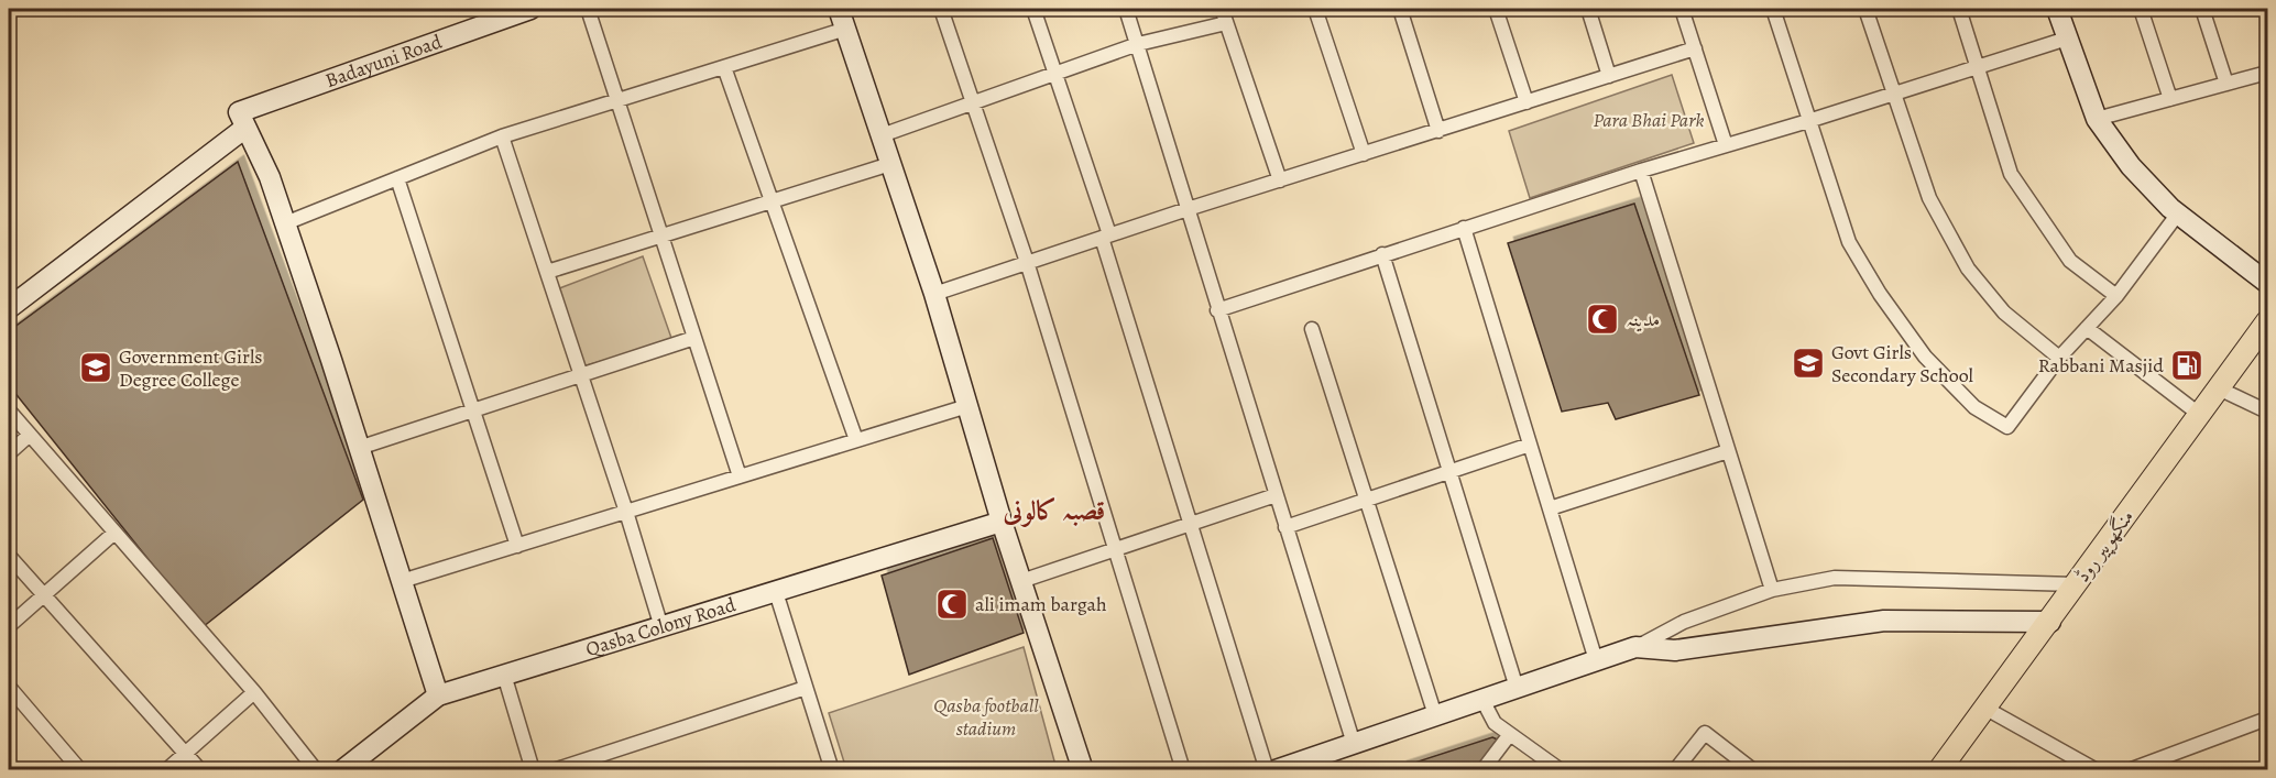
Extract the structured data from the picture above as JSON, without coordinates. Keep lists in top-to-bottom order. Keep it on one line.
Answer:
{"streets":{"main road":["منگھوپیر روڈ"],"street":["Badayuni Road","Qasba Colony Road"]},"districts":["قصبہ کالونی"],"parks":["Para Bhai Park","Qasba football stadium"],"places":{"mosque":["مدینہ","ali imam bargah"],"school or university":["Govt Girls Secondary School","Government Girls Degree College"],"fuel station":["Rabbani Masjid"]}}
